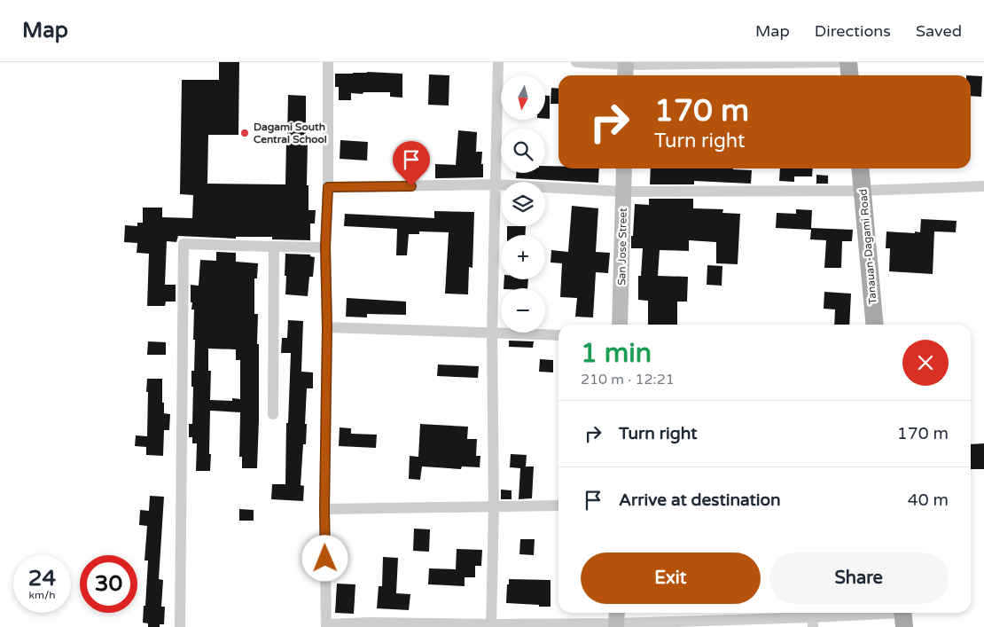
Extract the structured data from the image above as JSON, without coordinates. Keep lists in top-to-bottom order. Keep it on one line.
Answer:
{"streets":{"main road":["Tanauan-Dagami Road"],"street":["San Jose Street"]},"places":["Dagami South Central School"],"north":"bottom","page":{"header":"Map","nav":["Map","Directions","Saved"],"map_buttons":["+","−"],"turn":["170 m","Turn right"],"heading":["1 min","210 m · 12:21"],"list":[{"name":"Turn right","value":"170 m"},{"name":"Arrive at destination","value":"40 m"}],"buttons":["Exit","Share"],"speed":"24 km/h","limit":"30"}}
